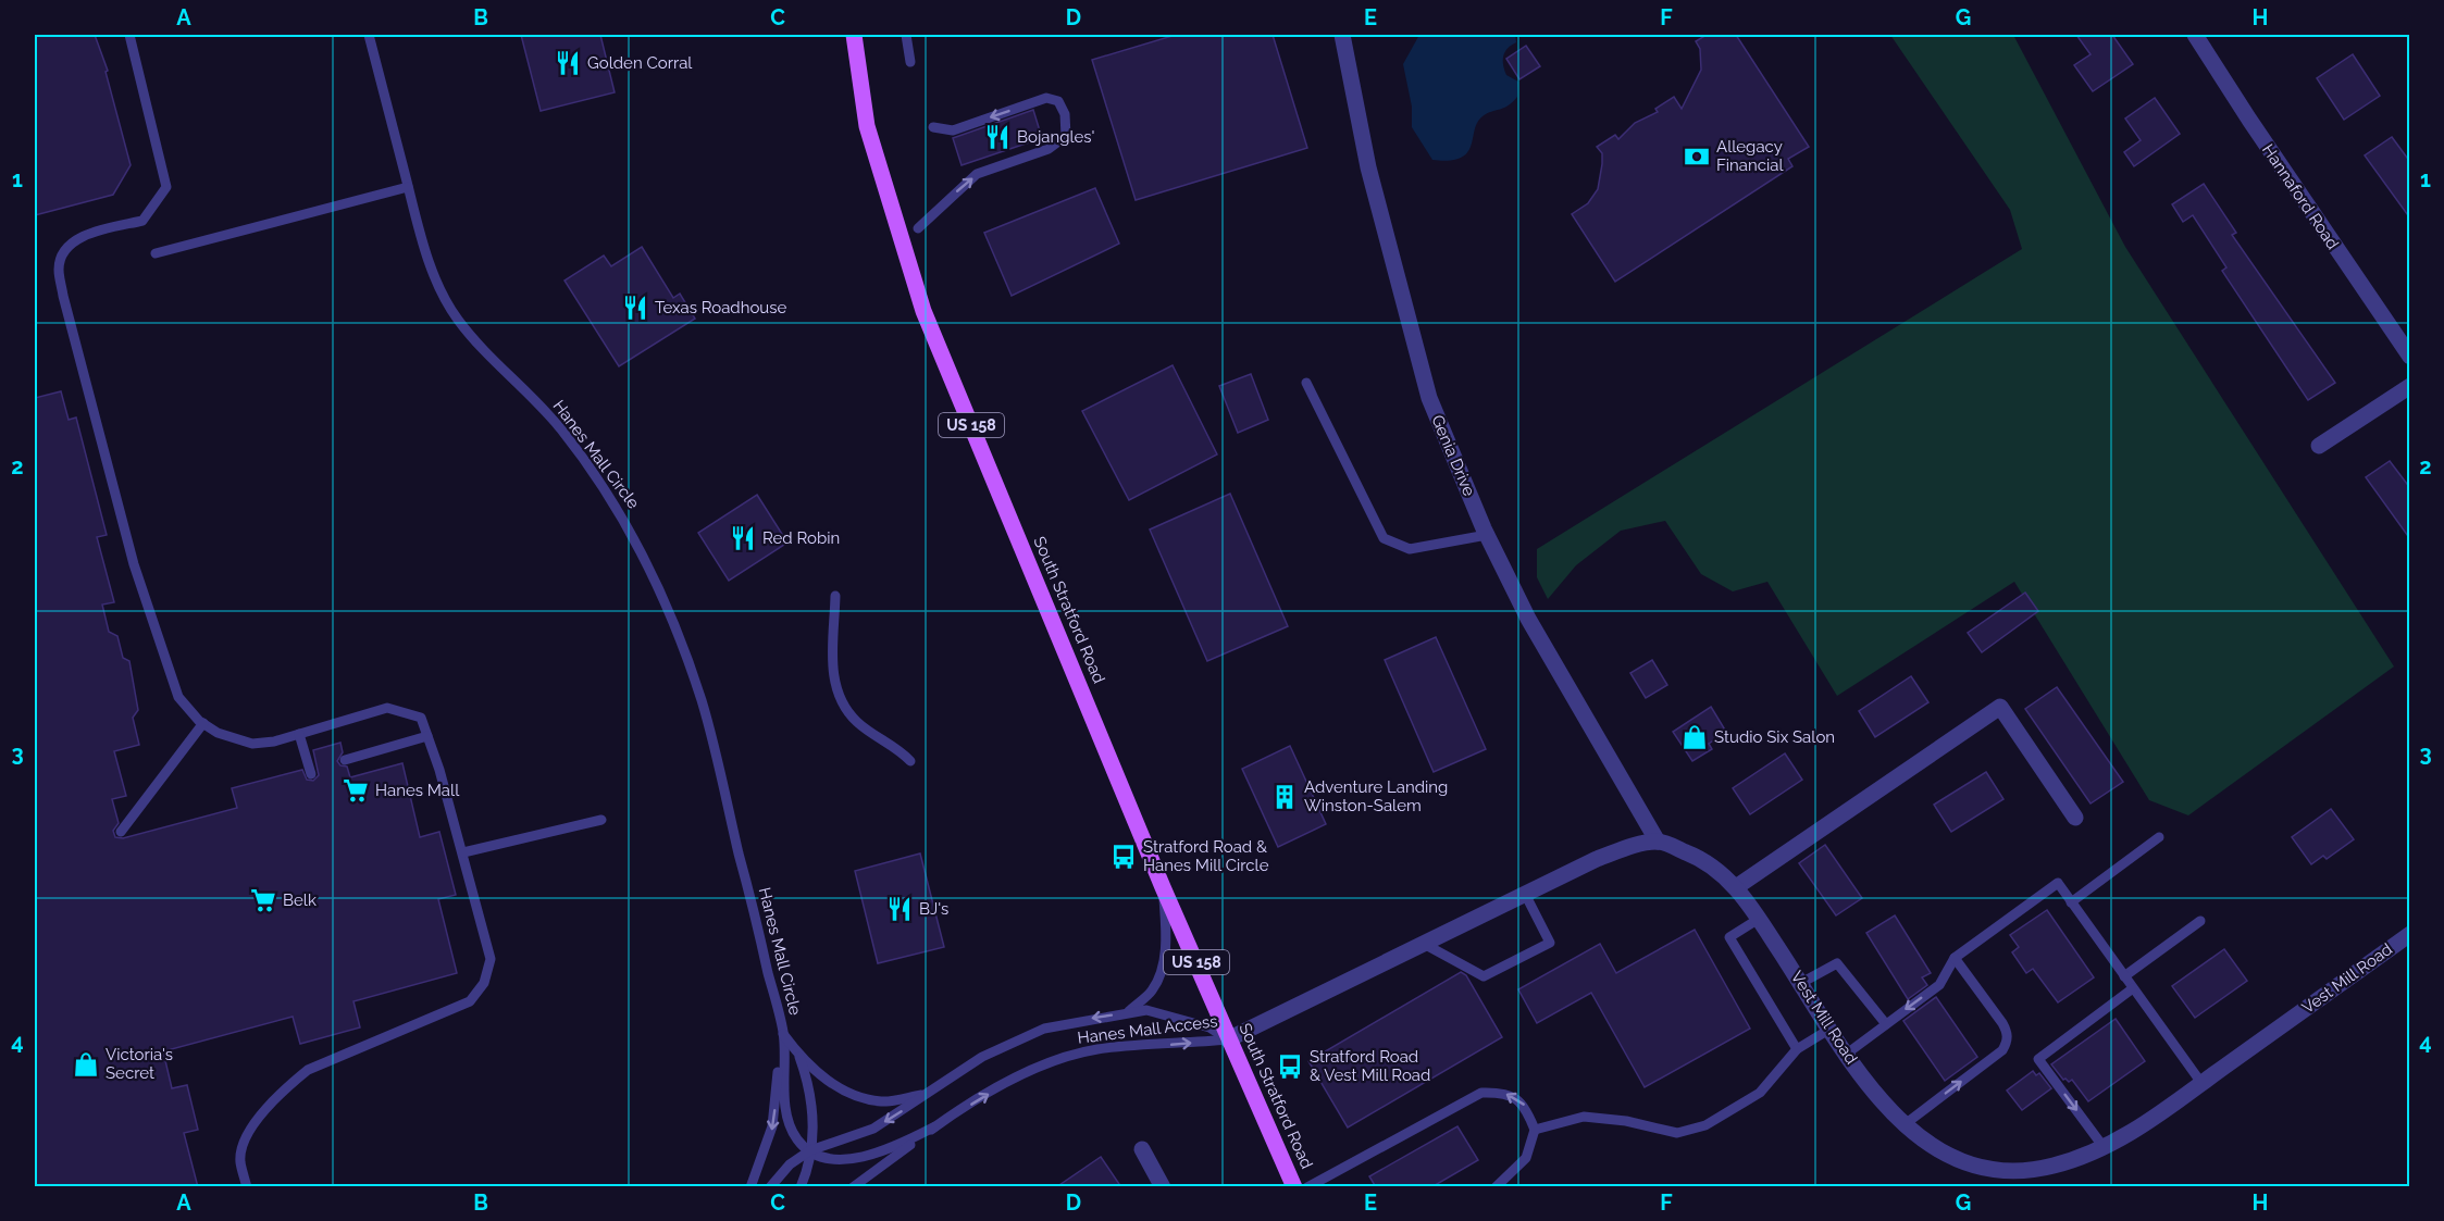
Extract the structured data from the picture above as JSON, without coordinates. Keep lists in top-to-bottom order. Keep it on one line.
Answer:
{"streets":{"main road":["US 158","South Stratford Road"],"street":["Hannaford Road","Genia Drive","Vest Mill Road"],"lane":["Hanes Mall Circle","Hanes Mall Access"]},"crossings":[["Hanes Mall Circle","Hanes Mall Access"],["Genia Drive","Vest Mill Road"],["South Stratford Road","Hanes Mall Access"]],"places":{"restaurant":["Golden Corral","Bojangles'","Texas Roadhouse","Red Robin","BJ's"],"bank":["Allegacy Financial"],"shop":["Studio Six Salon","Victoria's Secret"],"supermarket":["Hanes Mall","Belk"],"building":["Adventure Landing Winston-Salem"],"bus stop":["Stratford Road & Hanes Mill Circle","Stratford Road & Vest Mill Road"]},"grid":{"columns":["A","B","C","D","E","F","G","H"],"rows":["1","2","3","4"]}}
